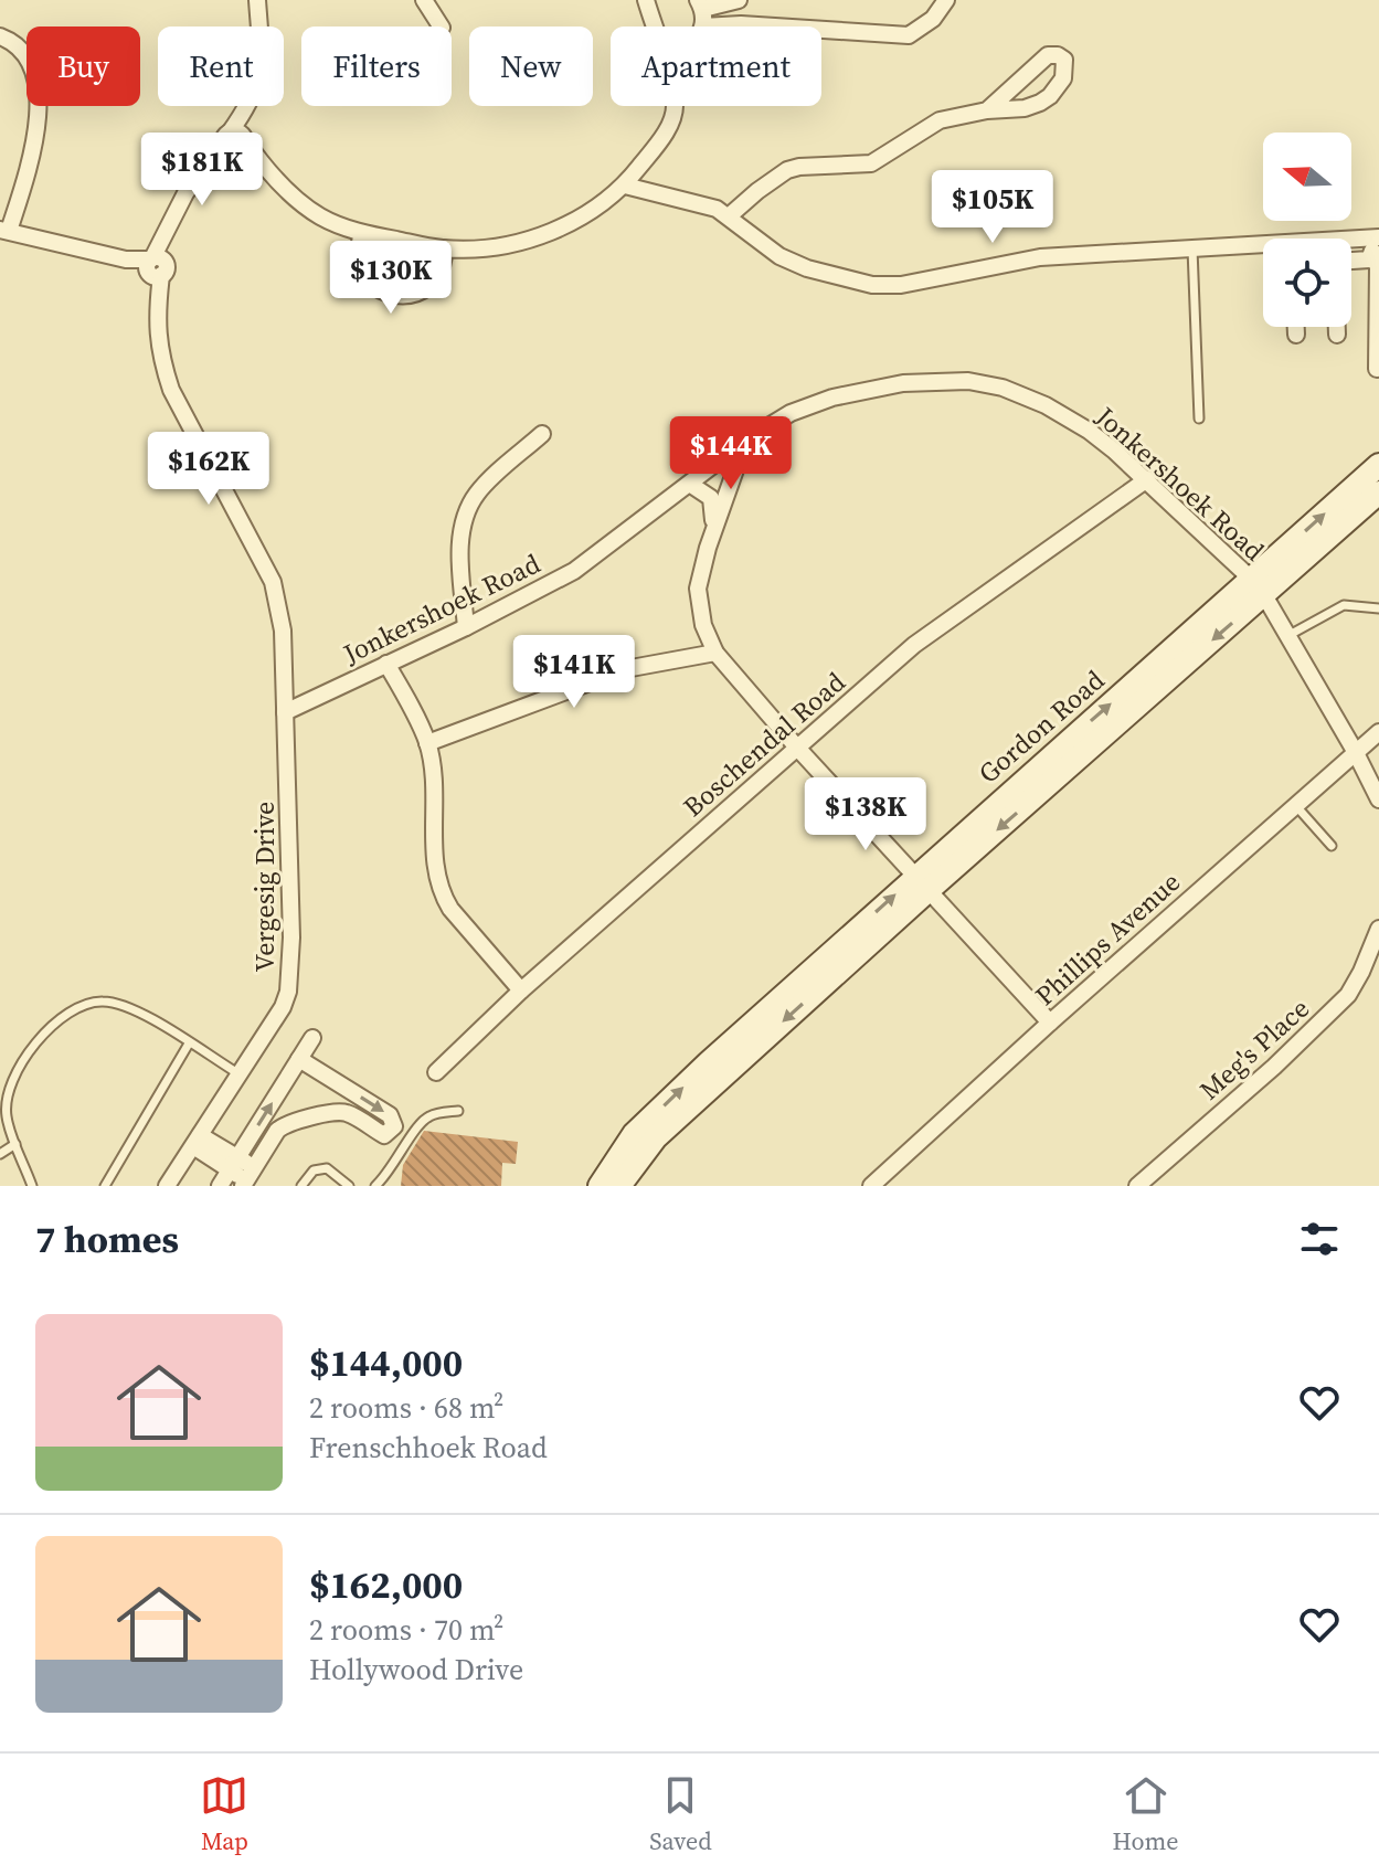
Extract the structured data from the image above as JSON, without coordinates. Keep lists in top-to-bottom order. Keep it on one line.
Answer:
{"streets":{"street":["Jonkershoek Road","Gordon Road","Boschendal Road","Vergesig Drive","Phillips Avenue","Meg's Place"]},"crossings":[["Jonkershoek Road","Gordon Road"],["Jonkershoek Road","Boschendal Road"],["Jonkershoek Road","Vergesig Drive"],["Jonkershoek Road","Phillips Avenue"]],"north":"left","page":{"chip":["Buy","Rent","Filters","New","Apartment"],"price":["$181K","$105K","$130K","$144K","$162K","$141K","$138K"],"heading":"7 homes","list":[{"name":"$144,000","note":"2 rooms · 68 m² · Frenschhoek Road"},{"name":"$162,000","note":"2 rooms · 70 m² · Hollywood Drive"}],"tabs":["Map","Saved","Home"]}}
